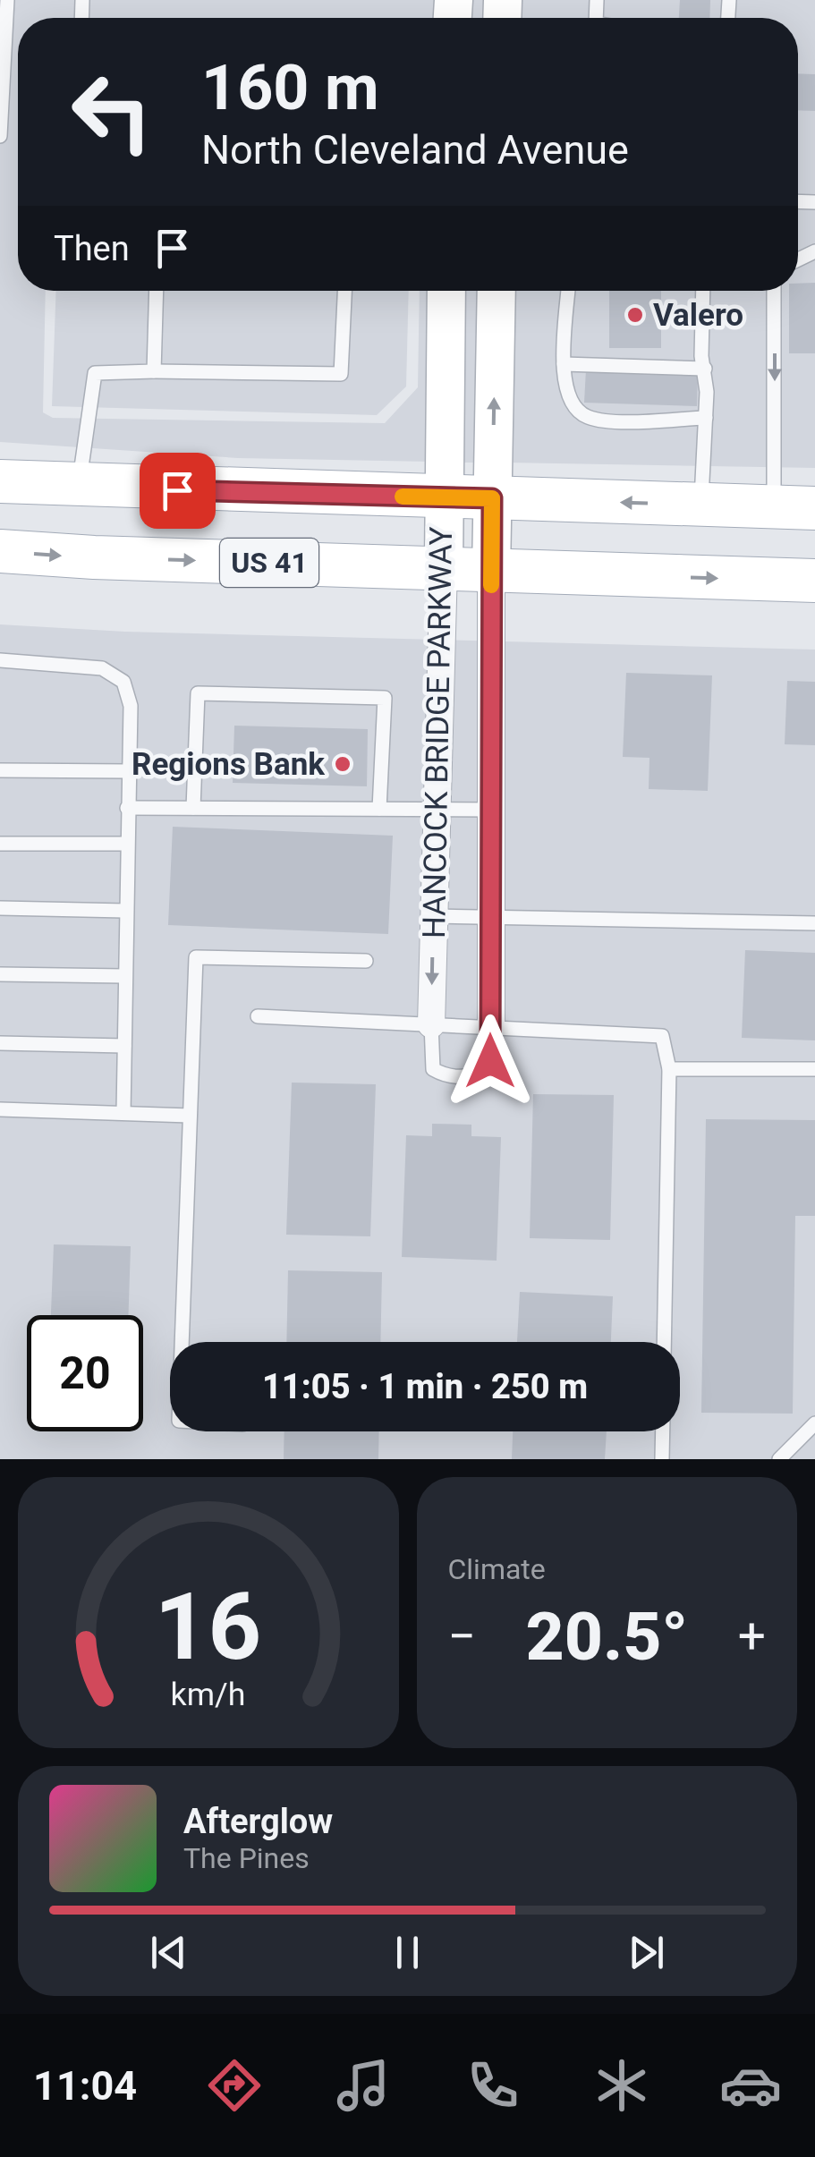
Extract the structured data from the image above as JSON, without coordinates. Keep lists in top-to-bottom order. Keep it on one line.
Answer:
{"streets":{"main road":["US 41","HANCOCK BRIDGE PARKWAY"]},"crossings":[["US 41","HANCOCK BRIDGE PARKWAY"]],"places":["Valero","Regions Bank"],"page":{"turn":["160 m","North Cleveland Avenue"],"then":"Then","limit":"20","trip":"11:05 · 1 min · 250 m","tile":"Climate","heat":["−","20.5°","+"],"song":["Afterglow","The Pines"],"tabs":"11:04","gauge":["16","km/h"]}}
